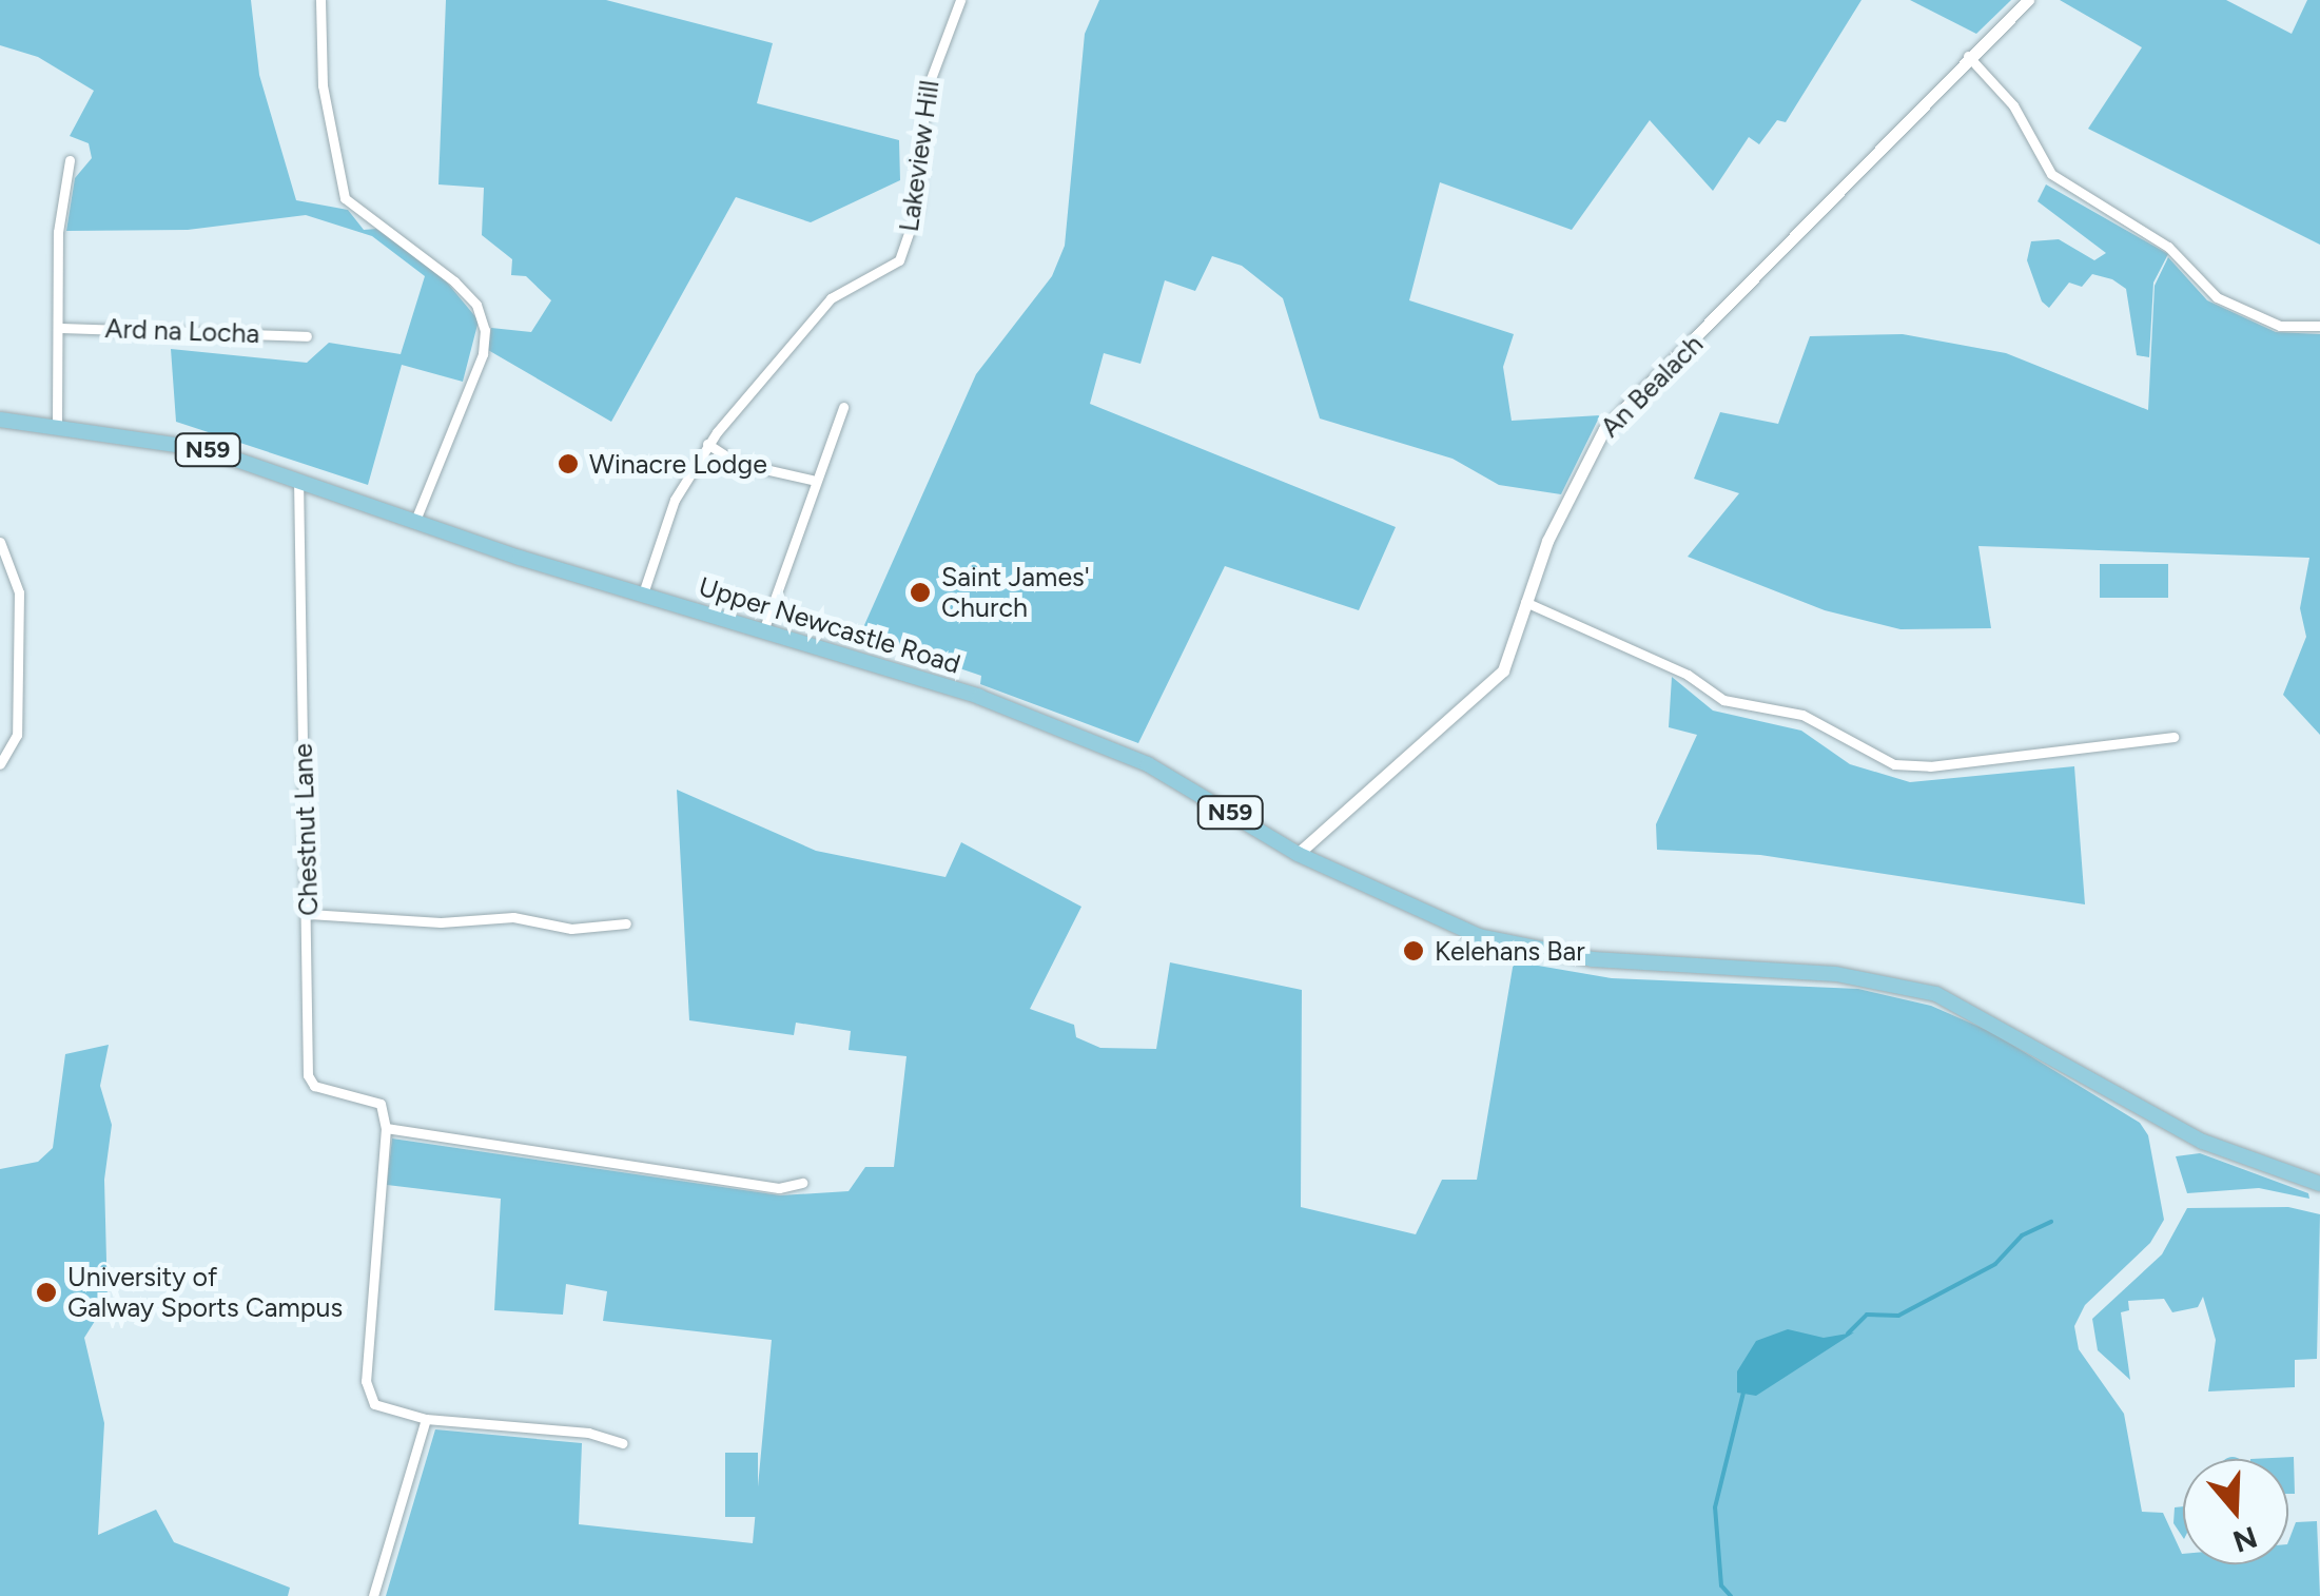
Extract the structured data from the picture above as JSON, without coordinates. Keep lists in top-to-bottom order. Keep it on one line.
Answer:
{"streets":{"main road":["N59","Upper Newcastle Road"],"street":["Lakeview Hill","Ard na Locha","An Bealach","Chestnut Lane"]},"crossings":[["Lakeview Hill","Upper Newcastle Road"],["An Bealach","Upper Newcastle Road"],["Upper Newcastle Road","Chestnut Lane"]],"places":["Winacre Lodge","Saint James' Church","Kelehans Bar","University of Galway Sports Campus"],"north":"bottom"}
